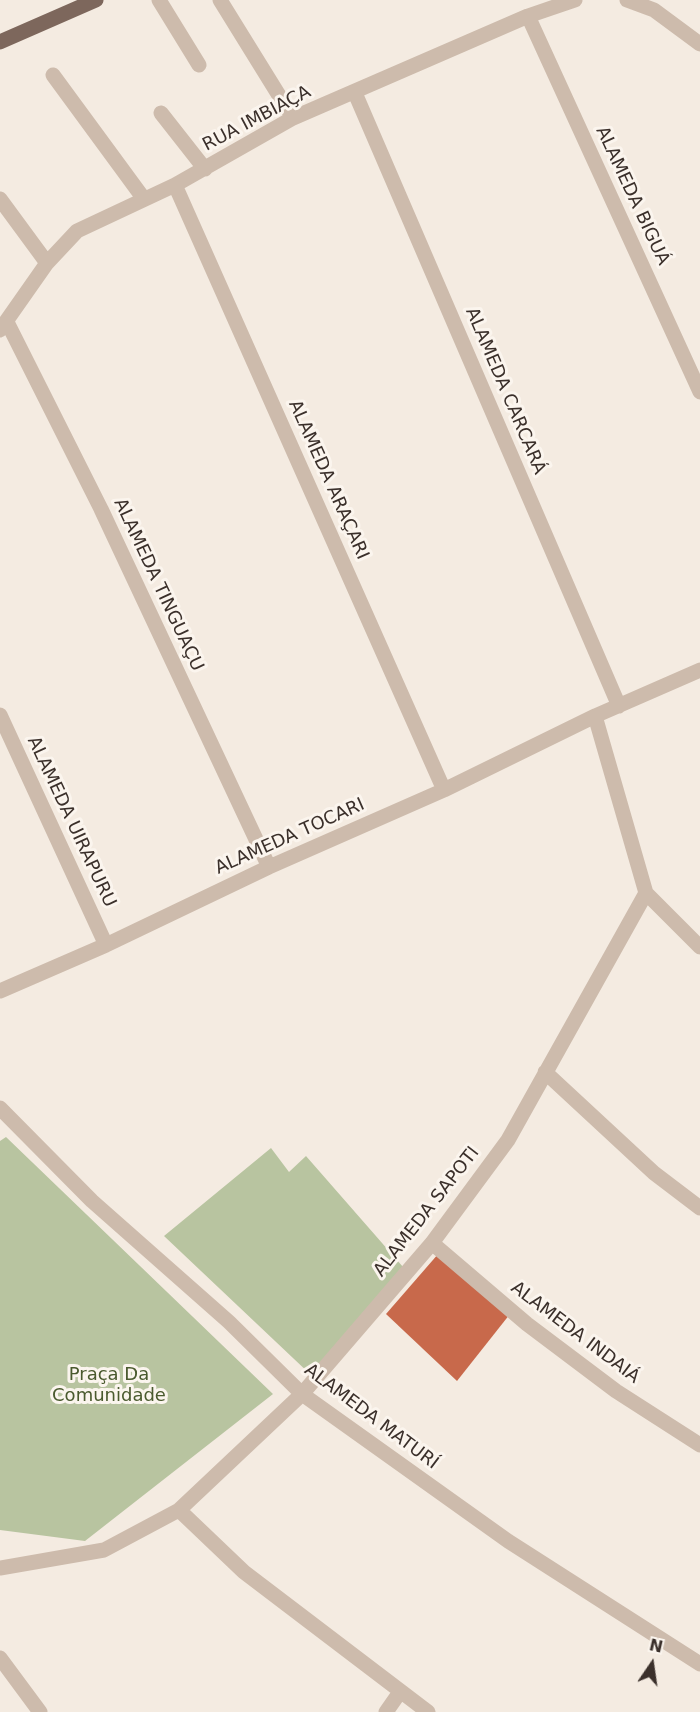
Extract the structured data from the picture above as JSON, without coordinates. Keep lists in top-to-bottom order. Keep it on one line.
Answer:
{"streets":{"street":["RUA IMBIAÇA","ALAMEDA BIGUÁ","ALAMEDA CARCARÁ","ALAMEDA ARAÇARI","ALAMEDA TINGUAÇU","ALAMEDA UIRAPURU","ALAMEDA TOCARI","ALAMEDA SAPOTI","ALAMEDA INDAIÁ","ALAMEDA MATURÍ"]},"crossings":[["RUA IMBIAÇA","ALAMEDA BIGUÁ"],["RUA IMBIAÇA","ALAMEDA CARCARÁ"],["RUA IMBIAÇA","ALAMEDA ARAÇARI"],["RUA IMBIAÇA","ALAMEDA TINGUAÇU"],["ALAMEDA CARCARÁ","ALAMEDA TOCARI"],["ALAMEDA ARAÇARI","ALAMEDA TOCARI"],["ALAMEDA TINGUAÇU","ALAMEDA TOCARI"],["ALAMEDA UIRAPURU","ALAMEDA TOCARI"],["ALAMEDA SAPOTI","ALAMEDA INDAIÁ"],["ALAMEDA SAPOTI","ALAMEDA MATURÍ"]],"parks":["Praça Da Comunidade"],"north":"top"}
